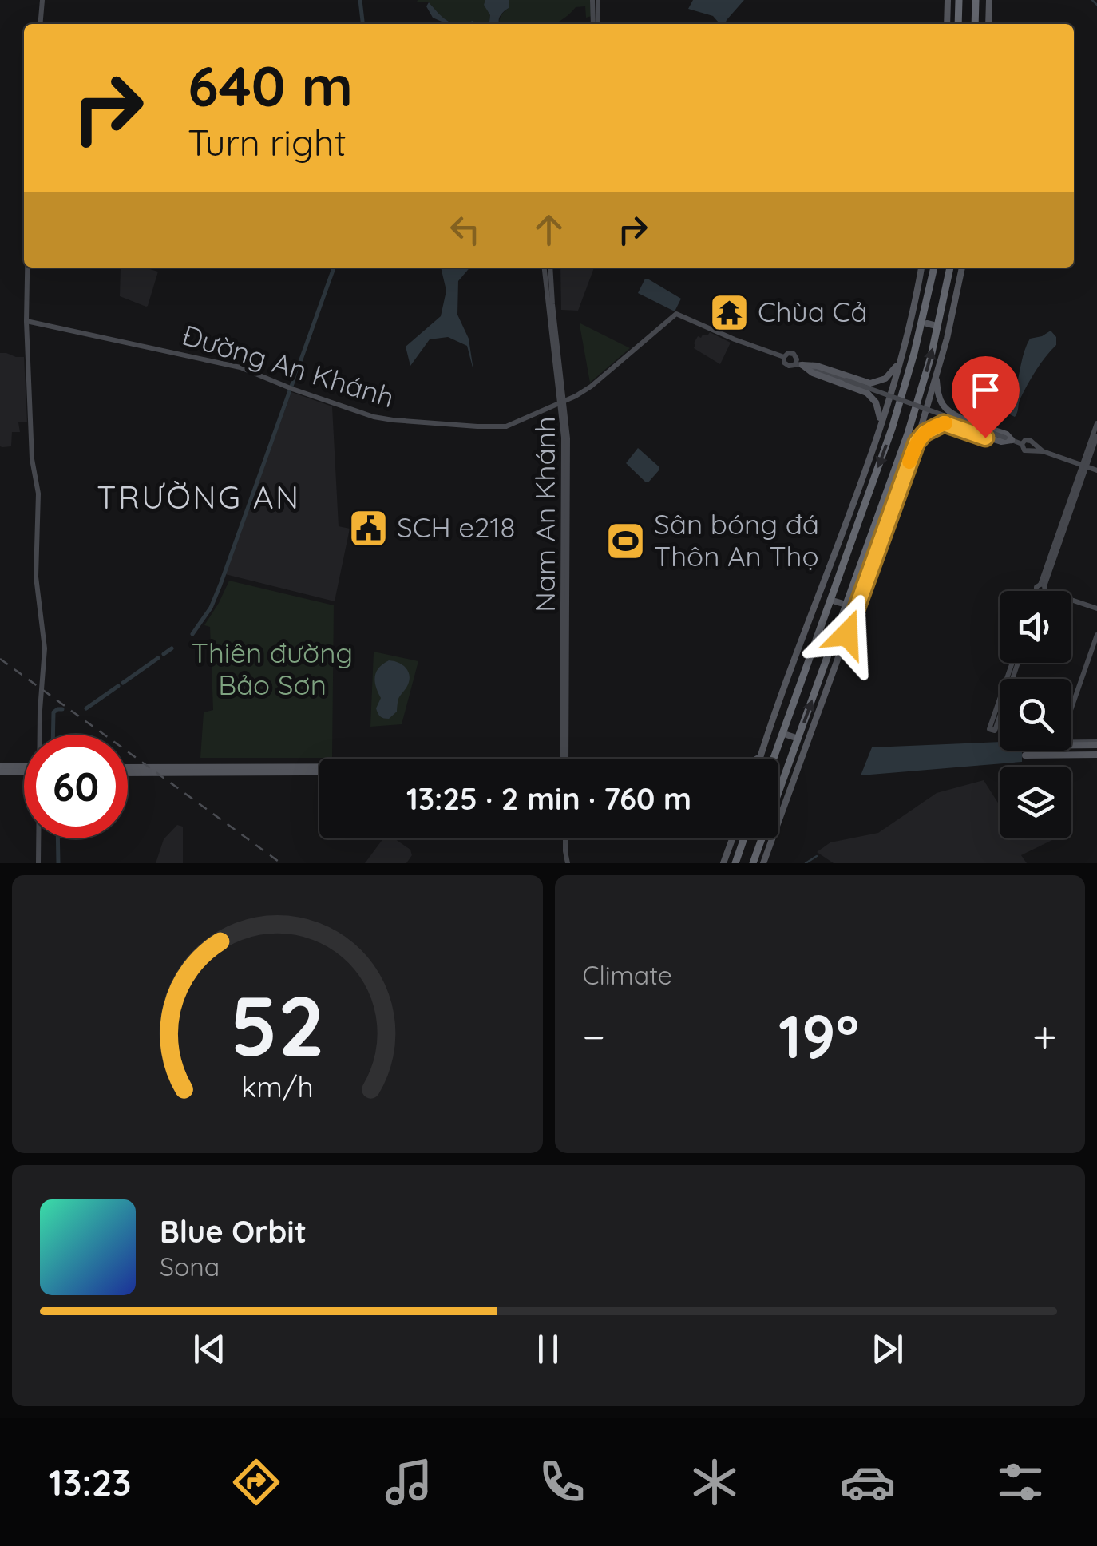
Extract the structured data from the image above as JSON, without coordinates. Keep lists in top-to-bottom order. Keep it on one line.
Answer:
{"streets":{"street":["Đường An Khánh","Nam An Khánh"]},"crossings":[["Đường An Khánh","Nam An Khánh"]],"districts":["TRƯỜNG AN"],"parks":["Thiên đường Bảo Sơn"],"places":{"temple":["Chùa Cả"],"public building":["SCH e218"],"sports":["Sân bóng đá Thôn An Thọ"]},"page":{"turn":["640 m","Turn right"],"limit":"60","trip":"13:25 · 2 min · 760 m","tile":"Climate","heat":["−","19°","+"],"song":["Blue Orbit","Sona"],"tabs":"13:23","gauge":["52","km/h"]}}
